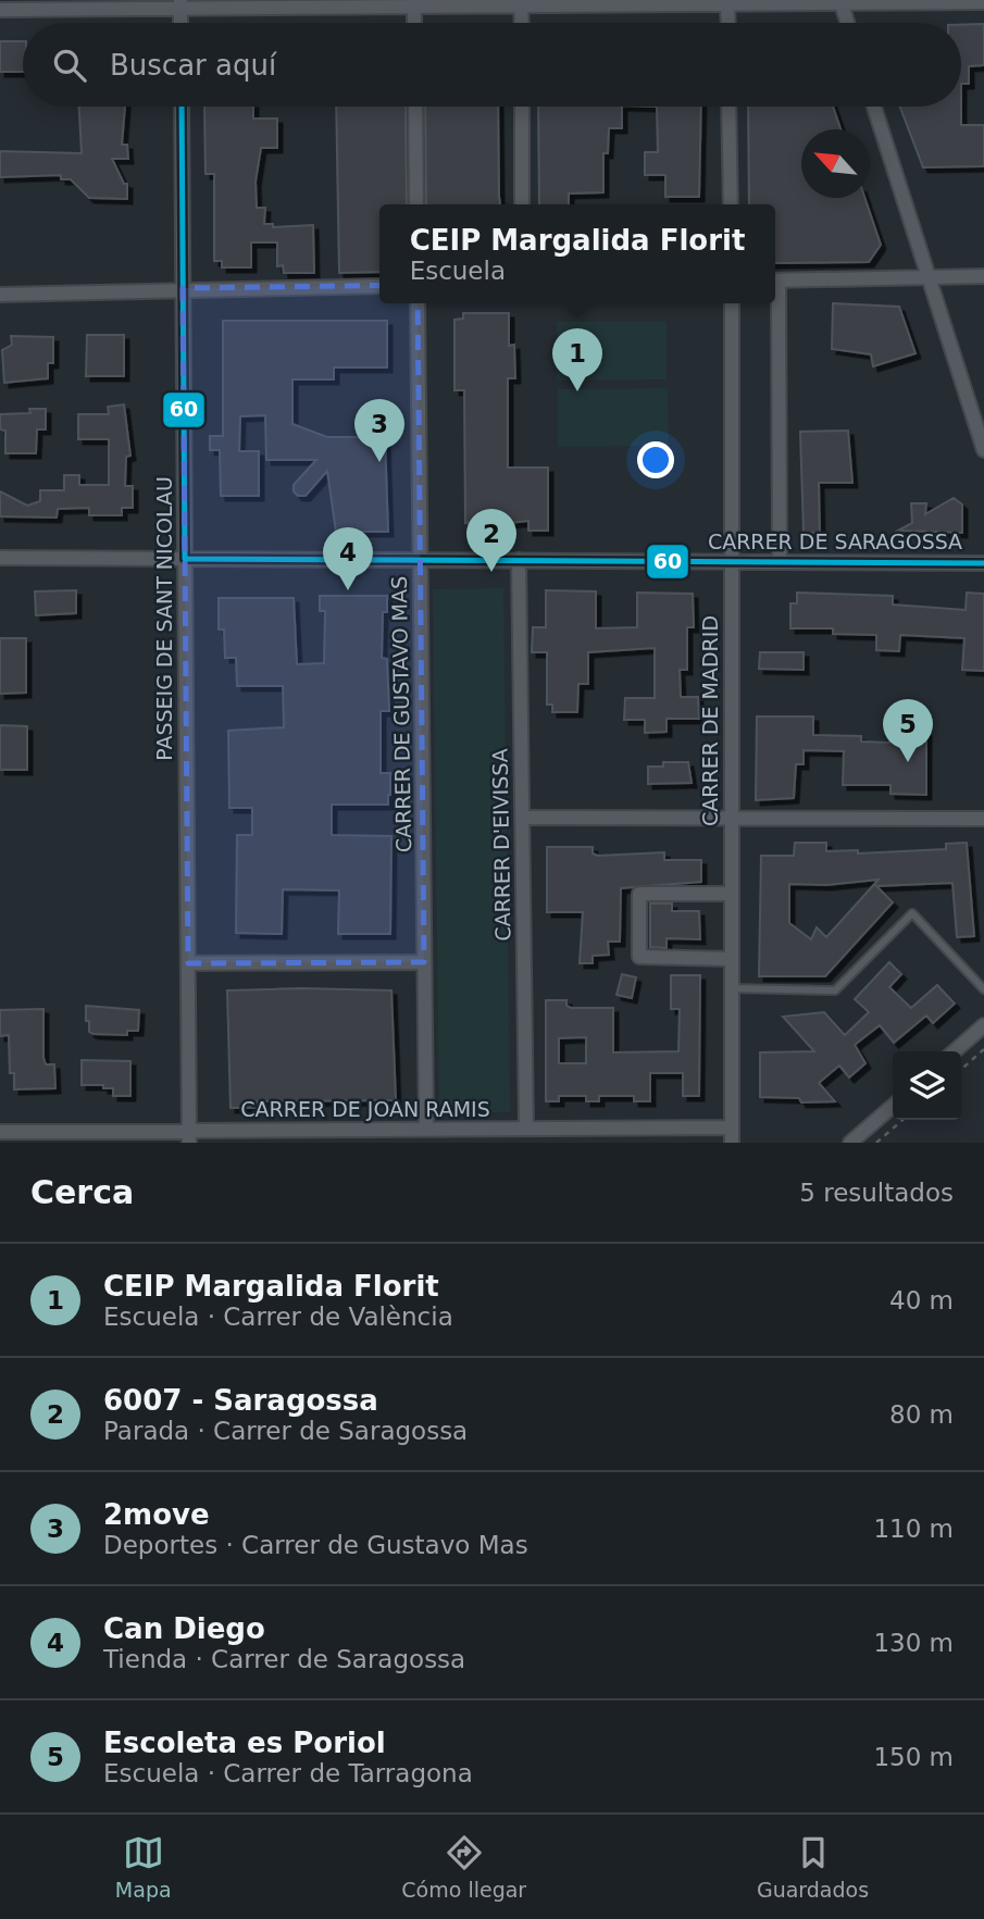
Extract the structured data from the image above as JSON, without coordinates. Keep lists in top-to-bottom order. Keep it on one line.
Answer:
{"streets":{"street":["CARRER DE SARAGOSSA","PASSEIG DE SANT NICOLAU","CARRER DE GUSTAVO MAS","CARRER DE MADRID","CARRER D'EIVISSA","CARRER DE JOAN RAMIS"]},"crossings":[["CARRER DE SARAGOSSA","PASSEIG DE SANT NICOLAU"],["CARRER DE SARAGOSSA","CARRER DE GUSTAVO MAS"],["CARRER DE SARAGOSSA","CARRER DE MADRID"],["CARRER DE SARAGOSSA","CARRER D'EIVISSA"],["PASSEIG DE SANT NICOLAU","CARRER DE JOAN RAMIS"],["CARRER DE GUSTAVO MAS","CARRER DE JOAN RAMIS"],["CARRER DE MADRID","CARRER DE JOAN RAMIS"],["CARRER D'EIVISSA","CARRER DE JOAN RAMIS"]],"lines":["transit line 60"],"north":"top left","page":{"search":"Buscar aquí","popup":["CEIP Margalida Florit","Escuela"],"pins":["1","3","2","4","5"],"heading":["Cerca","5 resultados"],"list":[{"mark":"1","name":"CEIP Margalida Florit","note":"Escuela · Carrer de València","value":"40 m"},{"mark":"2","name":"6007 - Saragossa","note":"Parada · Carrer de Saragossa","value":"80 m"},{"mark":"3","name":"2move","note":"Deportes · Carrer de Gustavo Mas","value":"110 m"},{"mark":"4","name":"Can Diego","note":"Tienda · Carrer de Saragossa","value":"130 m"},{"mark":"5","name":"Escoleta es Poriol","note":"Escuela · Carrer de Tarragona","value":"150 m"}],"nav":["Mapa","Cómo llegar","Guardados"]}}
